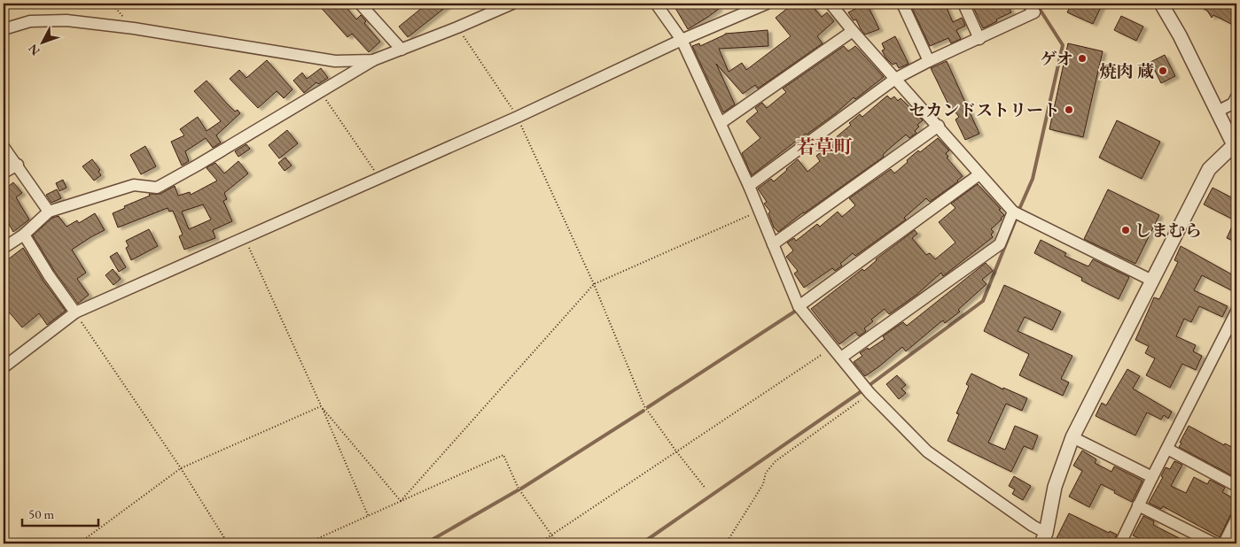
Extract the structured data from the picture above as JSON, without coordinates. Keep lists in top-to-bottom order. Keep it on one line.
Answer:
{"districts":["若草町"],"places":["ゲオ","焼肉 蔵","セカンドストリート","しまむら"],"scale_bar":"50 m","north":"bottom left"}
